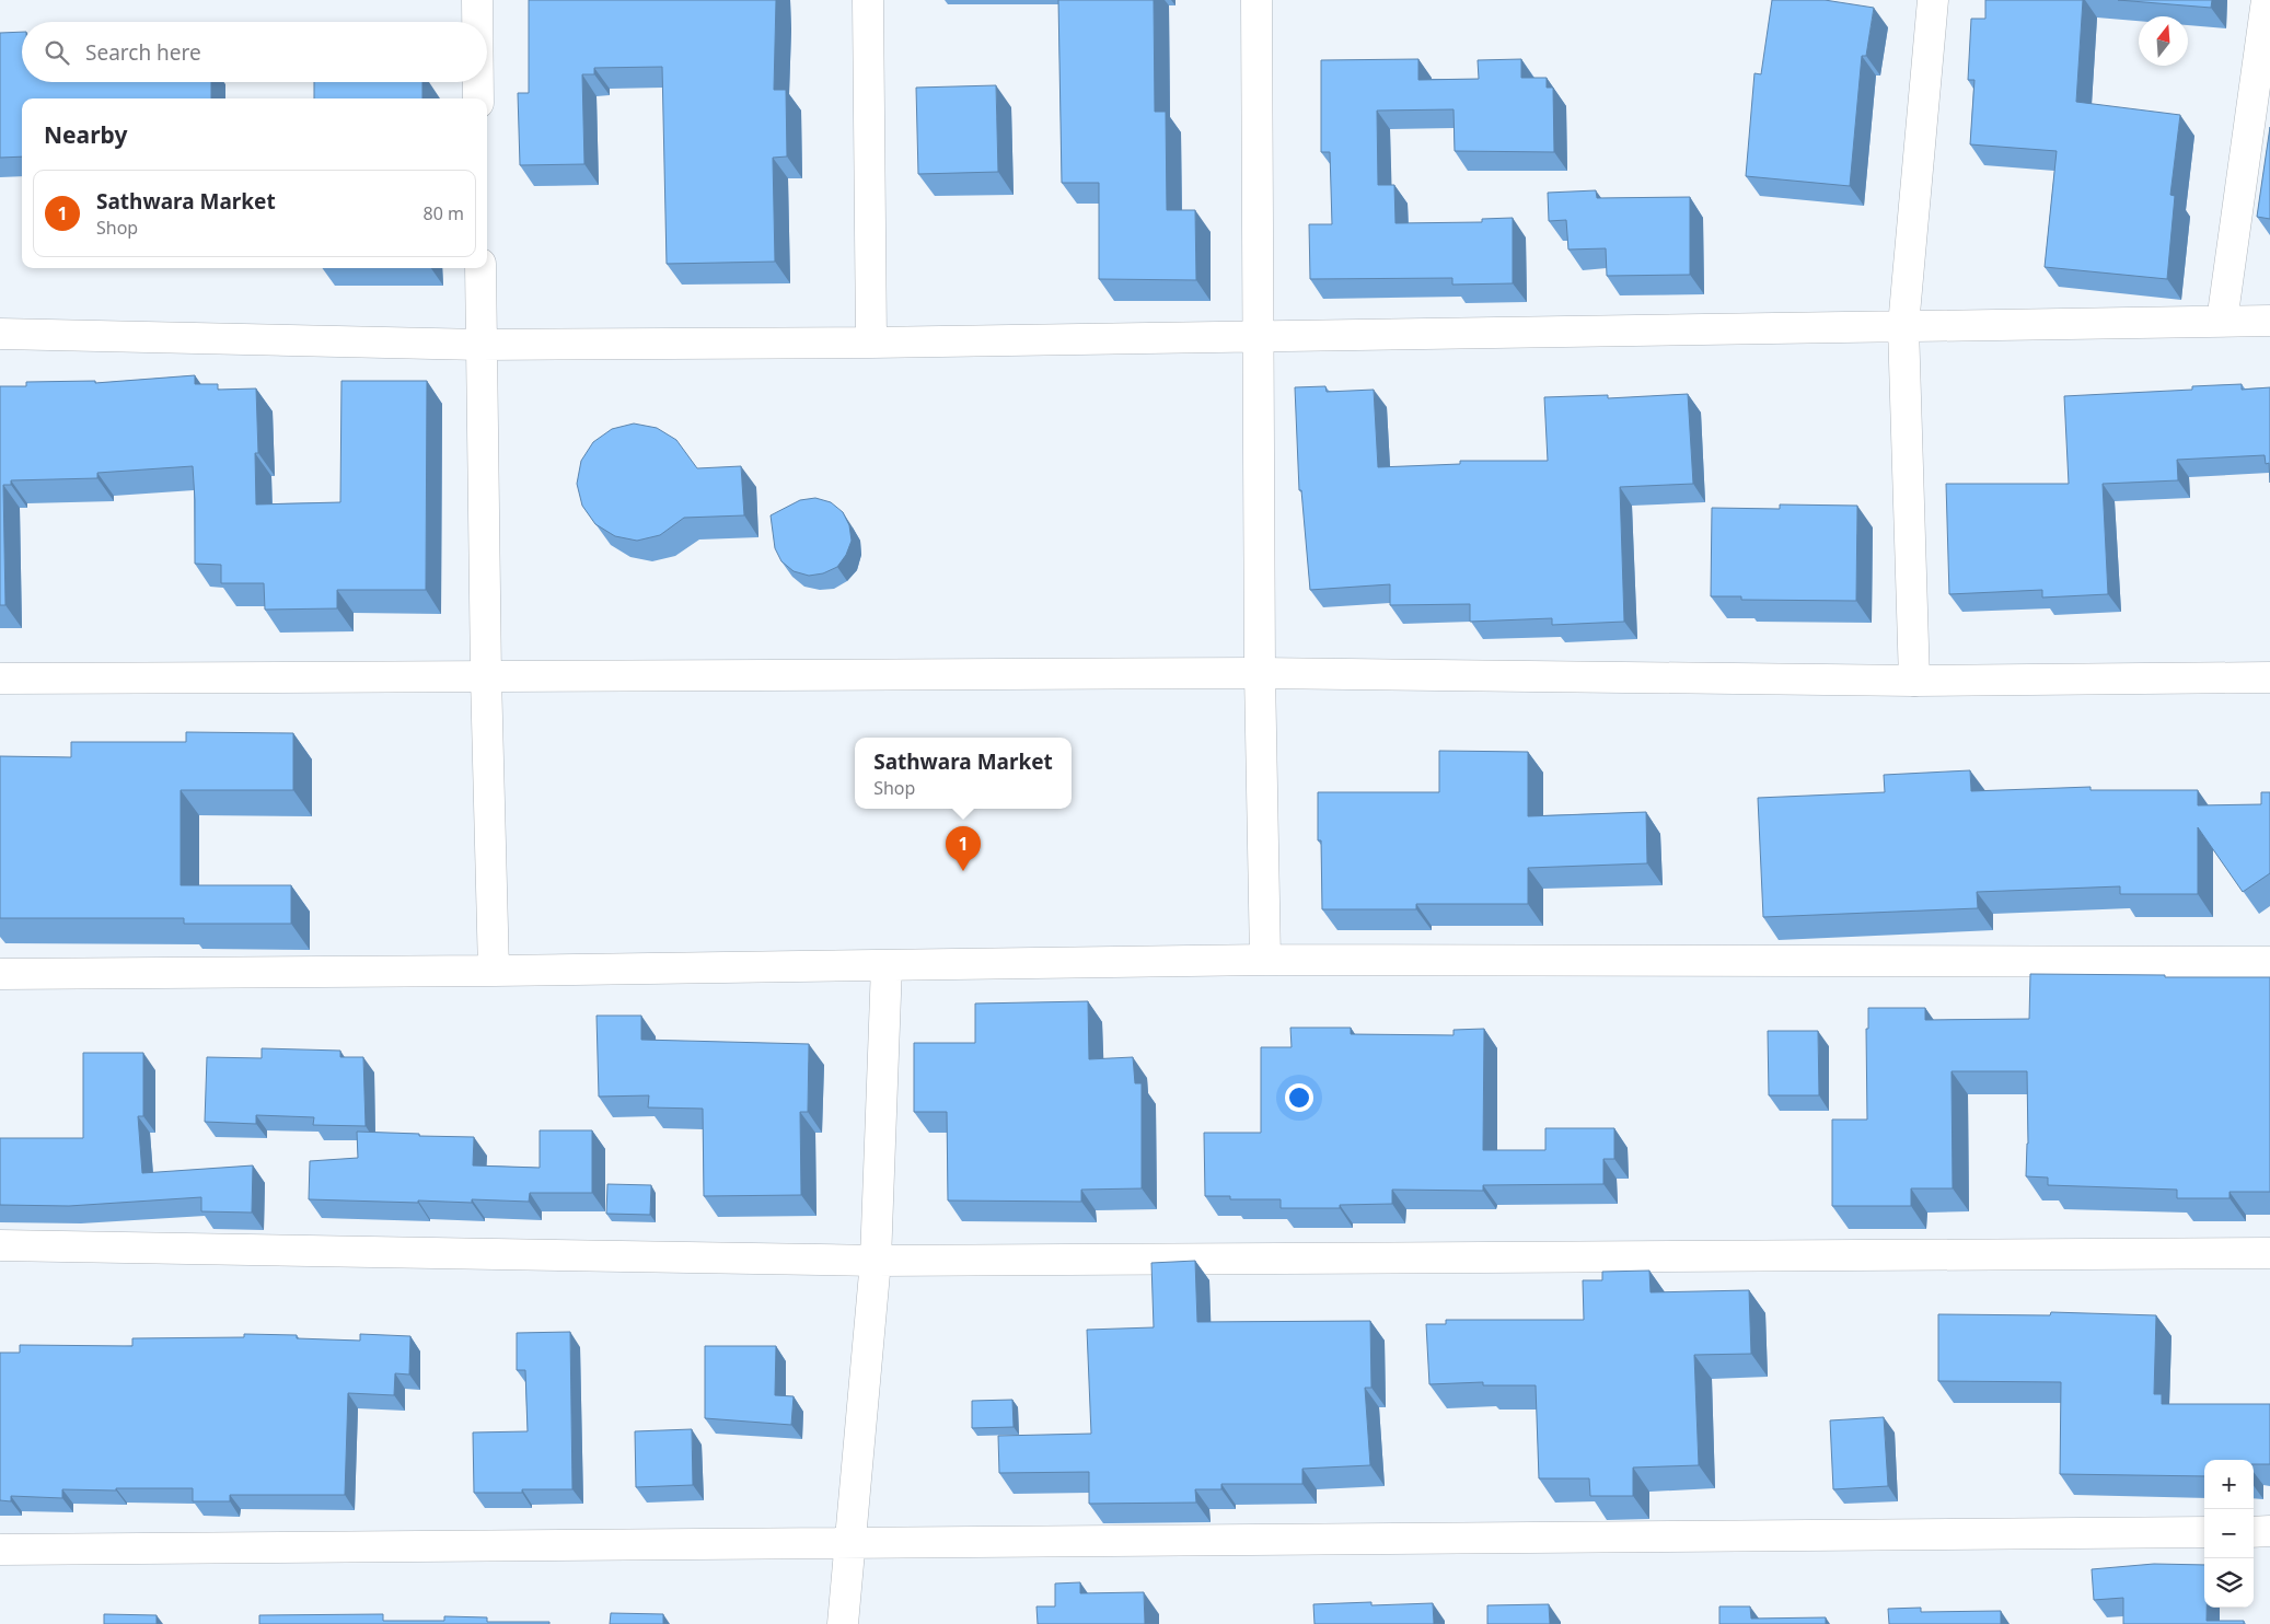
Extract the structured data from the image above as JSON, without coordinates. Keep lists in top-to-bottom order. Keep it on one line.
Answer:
{"north":"top","page":{"search":"Search here","heading":"Nearby","list":[{"mark":"1","name":"Sathwara Market","note":"Shop","value":"80 m"}],"popup":["Sathwara Market","Shop"],"pins":"1","map_buttons":["+","−"]}}
